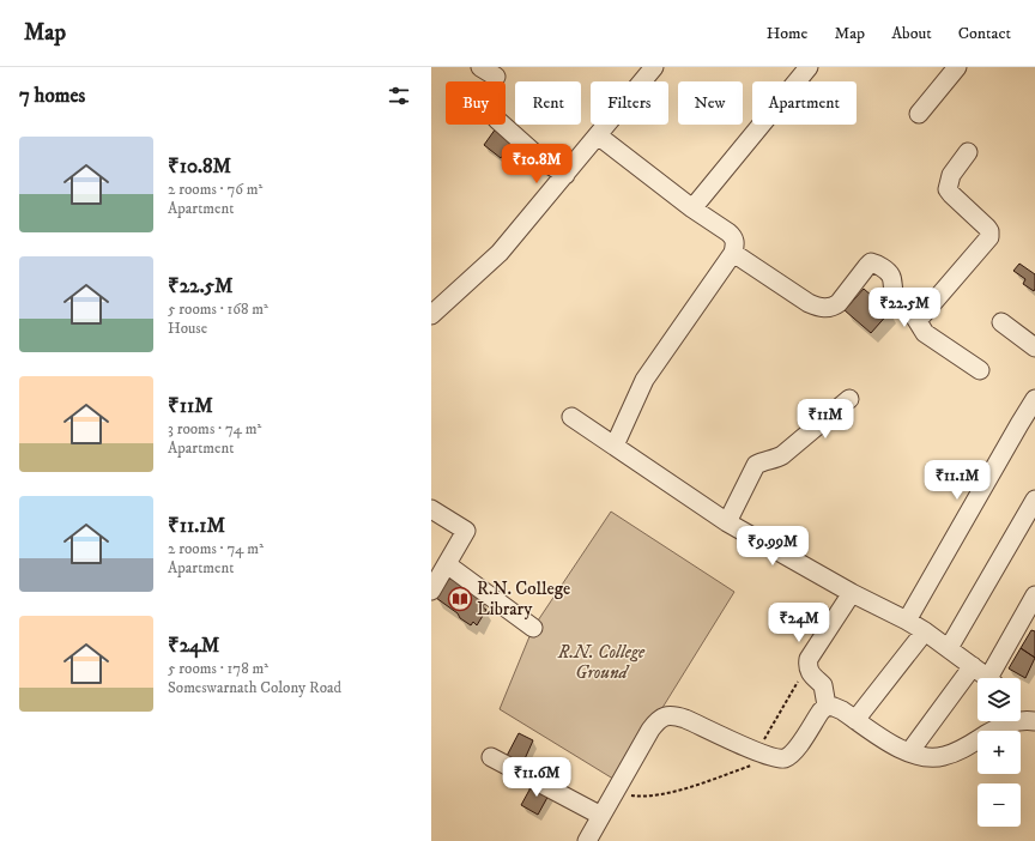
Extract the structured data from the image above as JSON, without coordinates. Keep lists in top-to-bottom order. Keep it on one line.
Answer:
{"parks":["R.N. College Ground"],"places":{"library":["R.N. College Library"]},"page":{"header":"Map","nav":["Home","Map","About","Contact"],"heading":"7 homes","chip":["Buy","Rent","Filters","New","Apartment"],"list":[{"name":"₹10.8M","note":"2 rooms · 76 m² · Apartment"},{"name":"₹22.5M","note":"5 rooms · 168 m² · House"},{"name":"₹11M","note":"3 rooms · 74 m² · Apartment"},{"name":"₹11.1M","note":"2 rooms · 74 m² · Apartment"},{"name":"₹24M","note":"5 rooms · 178 m² · Someswarnath Colony Road"}],"price":["₹10.8M","₹22.5M","₹11M","₹11.1M","₹9.99M","₹24M","₹11.6M"],"map_buttons":["+","−"]}}
